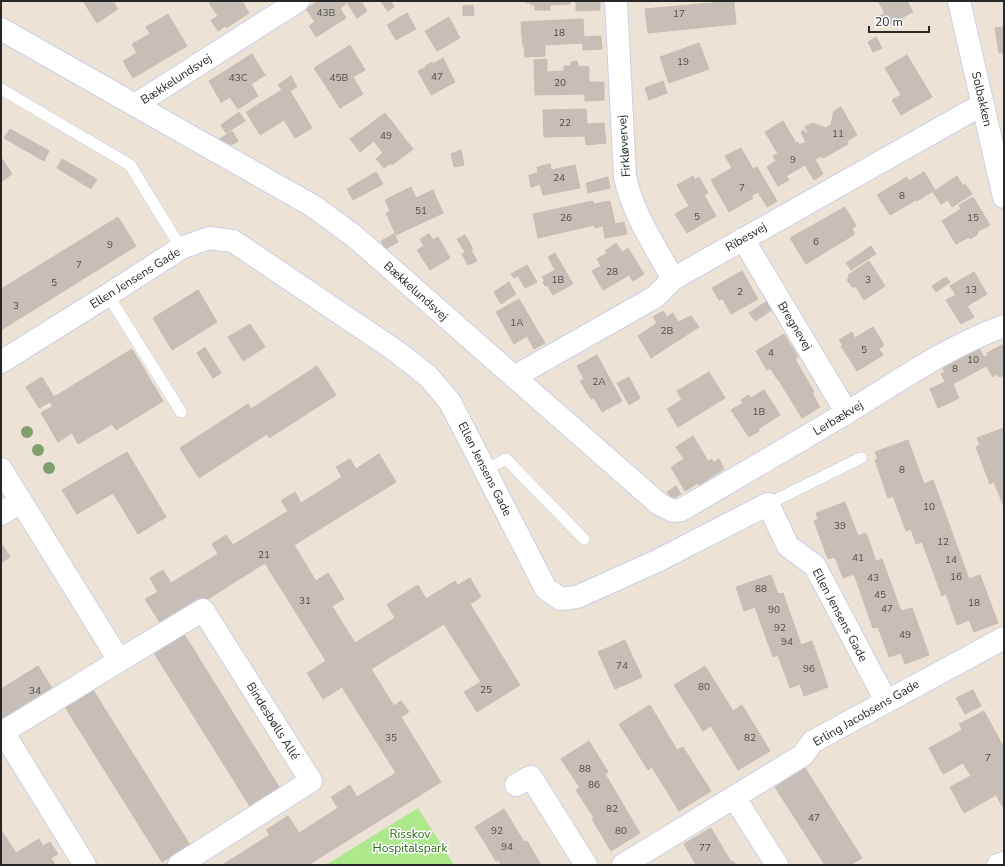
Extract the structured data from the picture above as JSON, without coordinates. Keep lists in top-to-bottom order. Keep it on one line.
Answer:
{"streets":{"street":["Bækkelundsvej","Solbakken","Firkløvervej","Ribesvej","Ellen Jensens Gade","Bregnevej","Lerbækvej","Erling Jacobsens Gade","Bindesbølls Allé"]},"crossings":[["Bækkelundsvej","Ribesvej"],["Bækkelundsvej","Lerbækvej"],["Solbakken","Ribesvej"],["Firkløvervej","Ribesvej"],["Ribesvej","Bregnevej"],["Ellen Jensens Gade","Erling Jacobsens Gade"],["Bregnevej","Lerbækvej"]],"parks":["Risskov Hospitalspark"],"house_numbers":["43B","17","18","19","47","43C","45B","20","22","11","49","9","24","7","8","51","5","26","15","6","9","7","28","1B","3","5","13","2","3","1A","2B","5","4","10","8","2A","1B","8","10","39","12","21","41","14","16","43","88","45","31","18","47","90","92","49","94","74","96","80","25","34","35","82","7","88","86","82","47","92","80","94","77"],"scale_bar":"20 m"}
